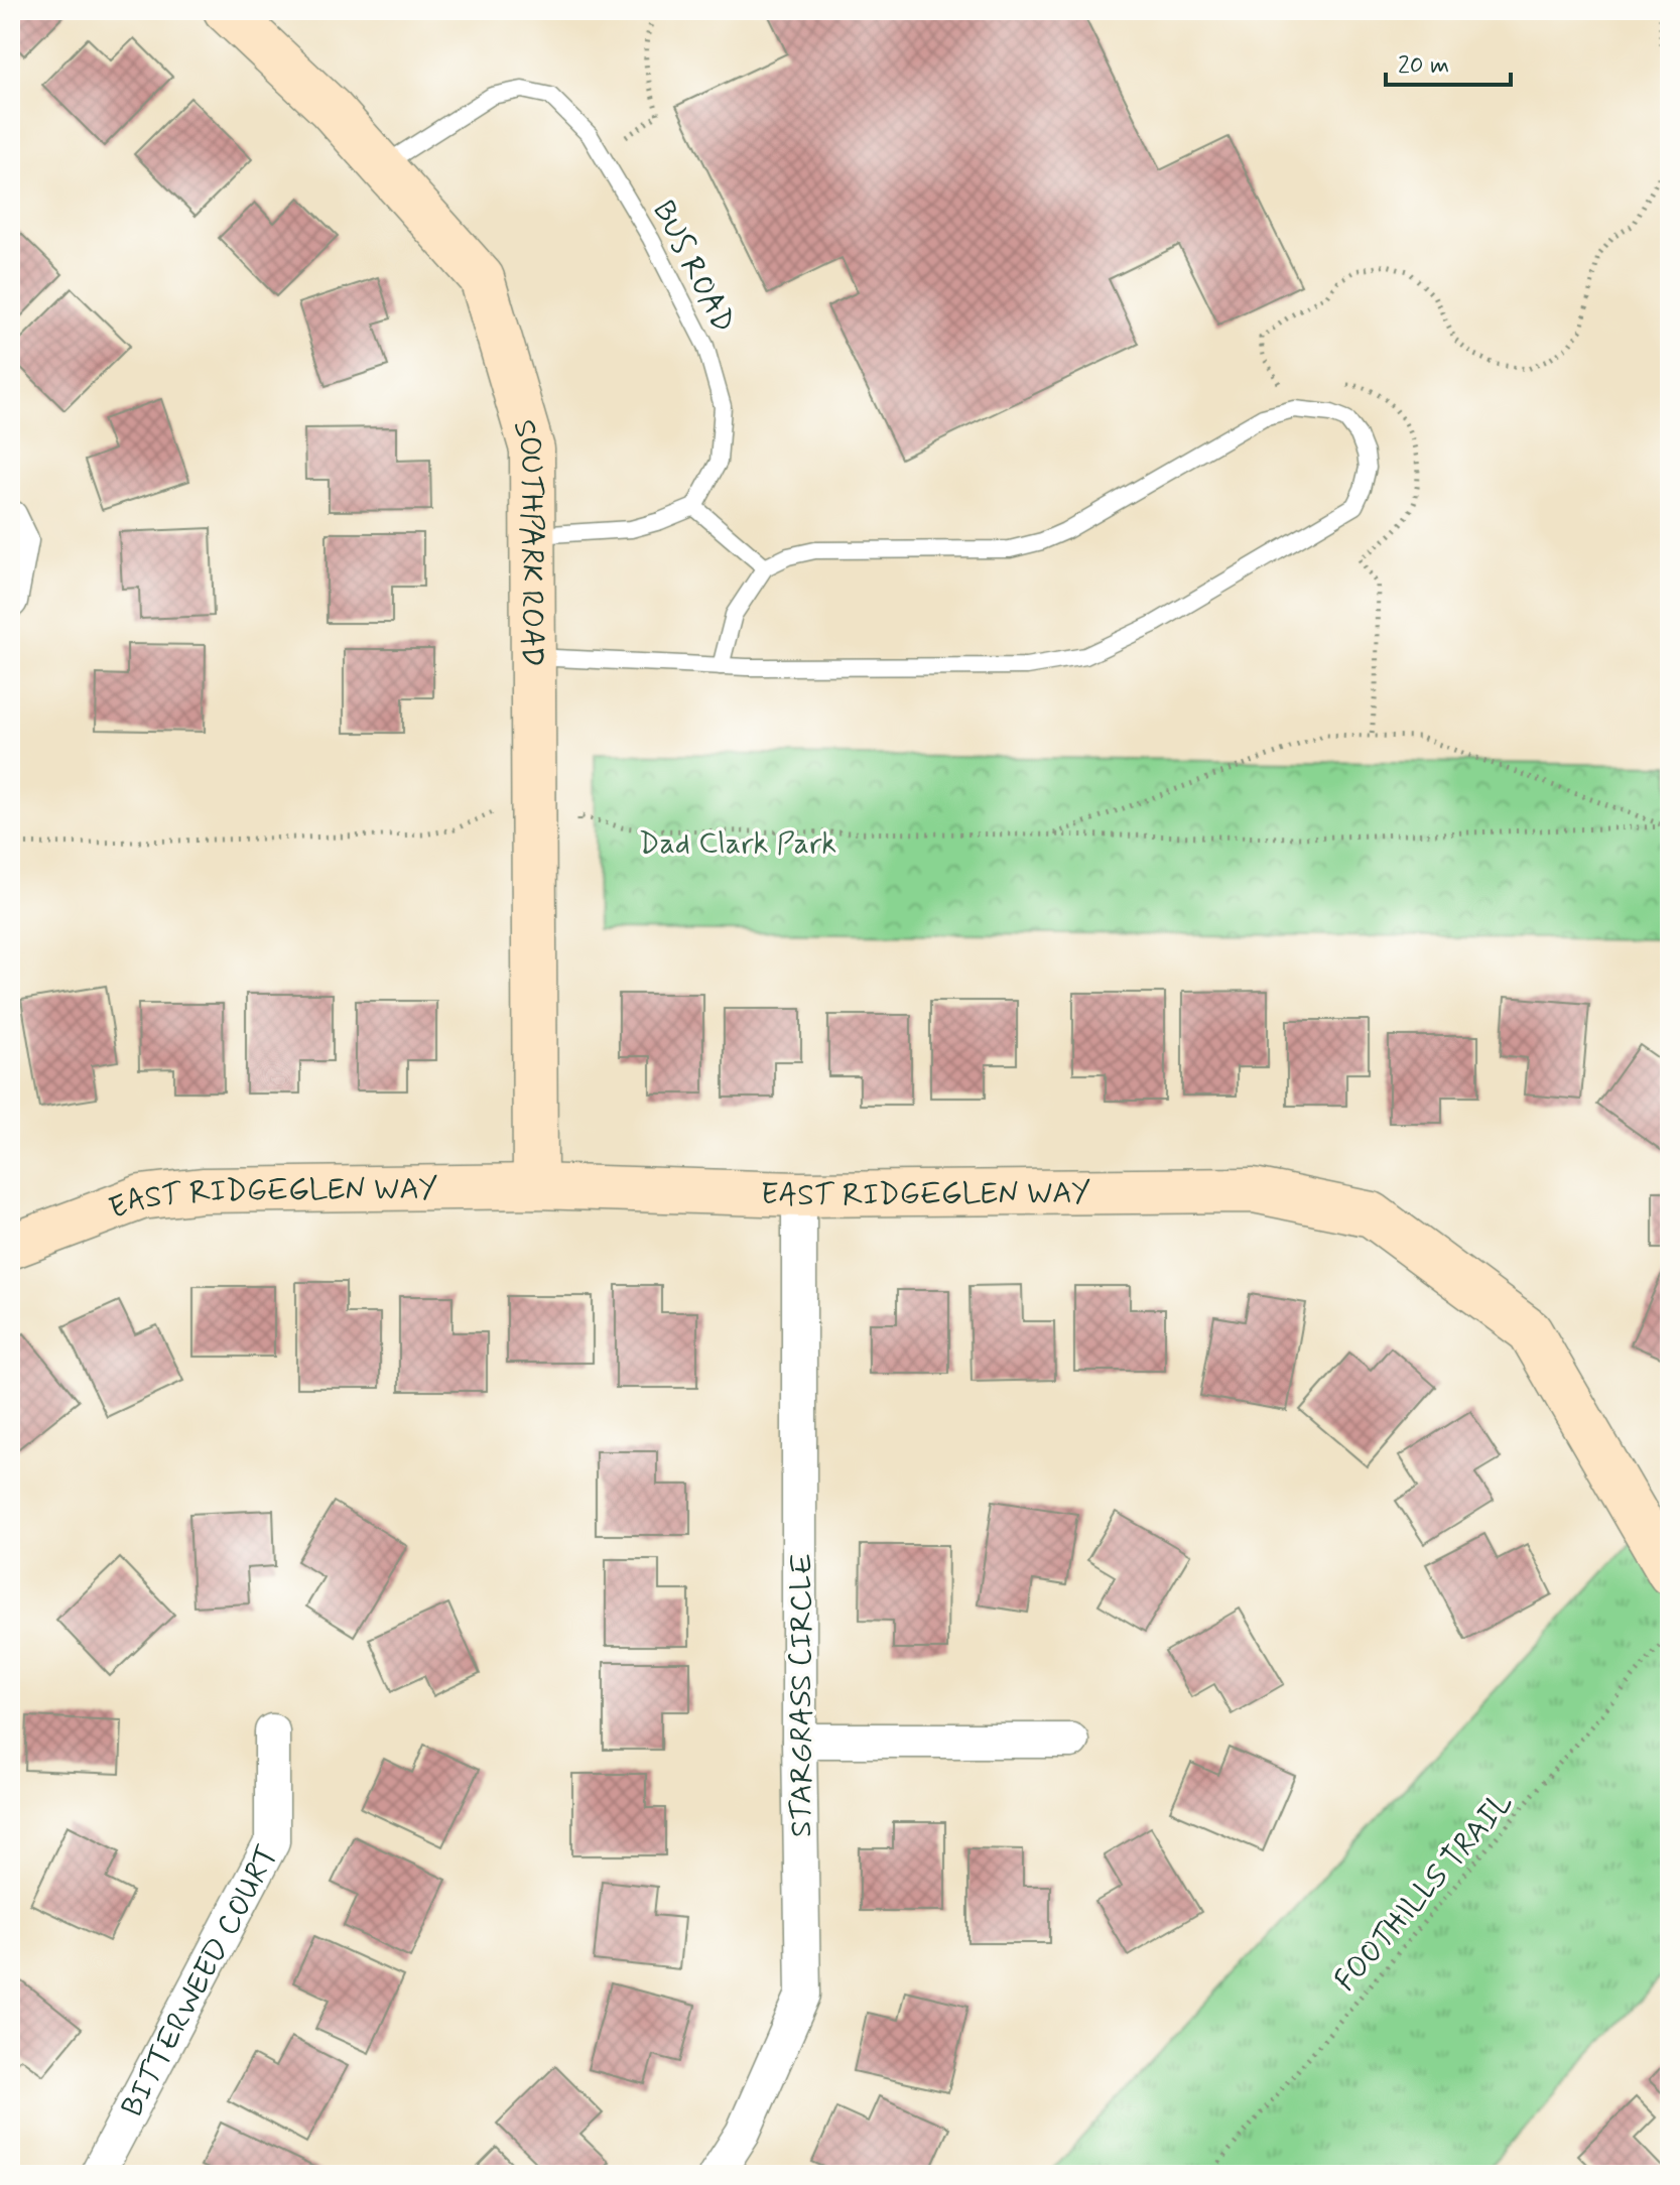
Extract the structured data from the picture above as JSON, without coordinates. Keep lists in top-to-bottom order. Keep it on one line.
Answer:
{"streets":{"street":["SOUTHPARK ROAD","EAST RIDGEGLEN WAY","STARGRASS CIRCLE","BITTERWEED COURT"],"lane":["BUS ROAD"],"path":["FOOTHILLS TRAIL"]},"crossings":[["BUS ROAD","SOUTHPARK ROAD"],["SOUTHPARK ROAD","EAST RIDGEGLEN WAY"],["EAST RIDGEGLEN WAY","STARGRASS CIRCLE"]],"parks":["Dad Clark Park"],"scale_bar":"20 m"}
